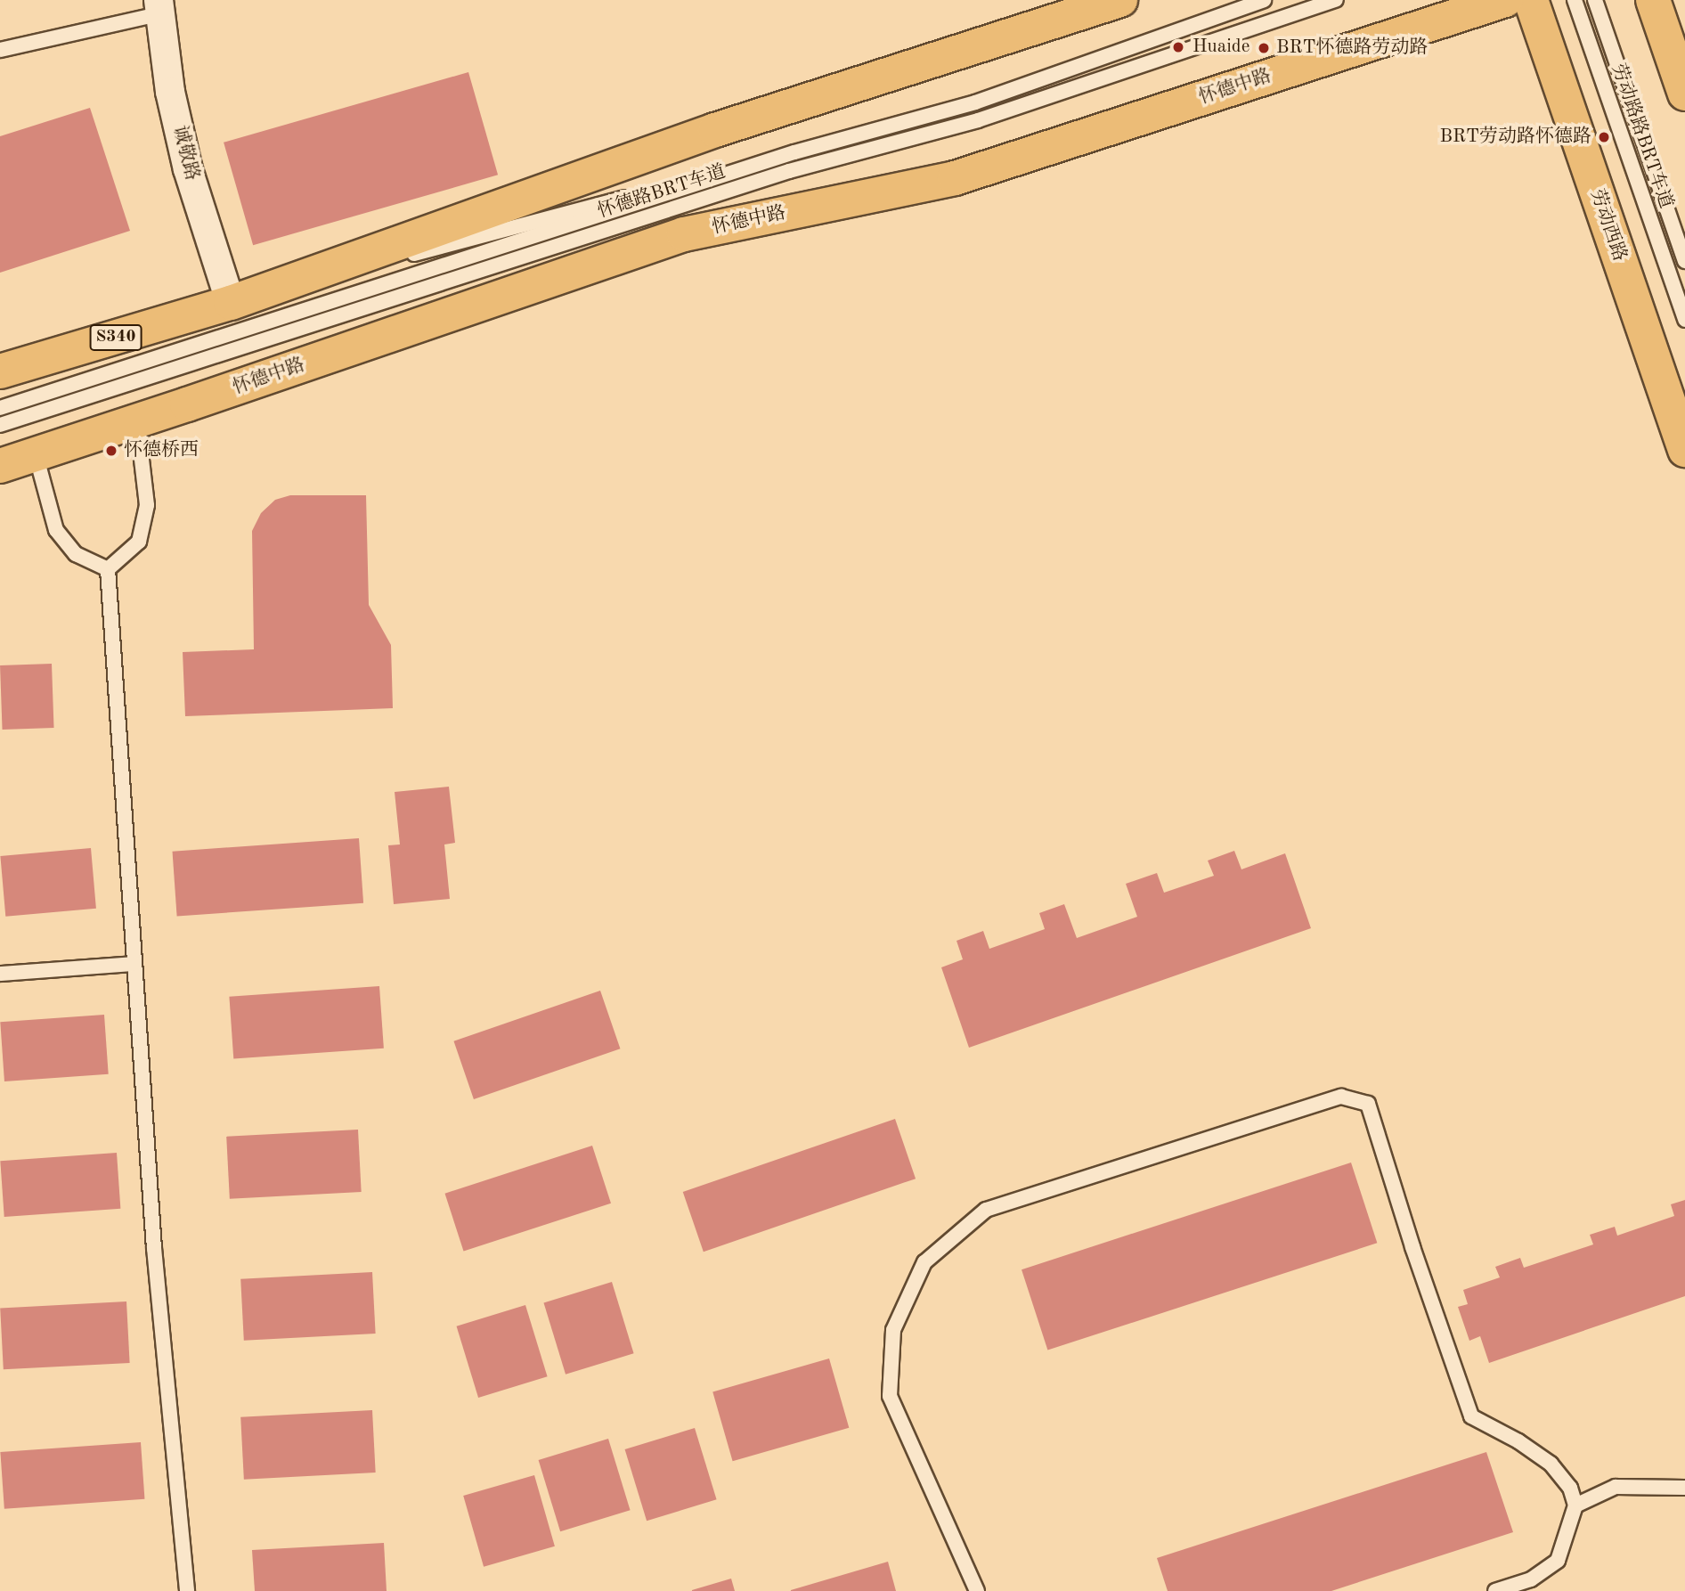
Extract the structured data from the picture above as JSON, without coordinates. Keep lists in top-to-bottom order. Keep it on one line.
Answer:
{"streets":{"main road":["怀德中路","劳动西路","S340"],"street":["诚敬路"],"lane":["劳动路路BRT车道","怀德路BRT车道"]},"crossings":[["诚敬路","S340"]],"places":["Huaide","BRT怀德路劳动路","BRT劳动路怀德路","怀德桥西"]}
